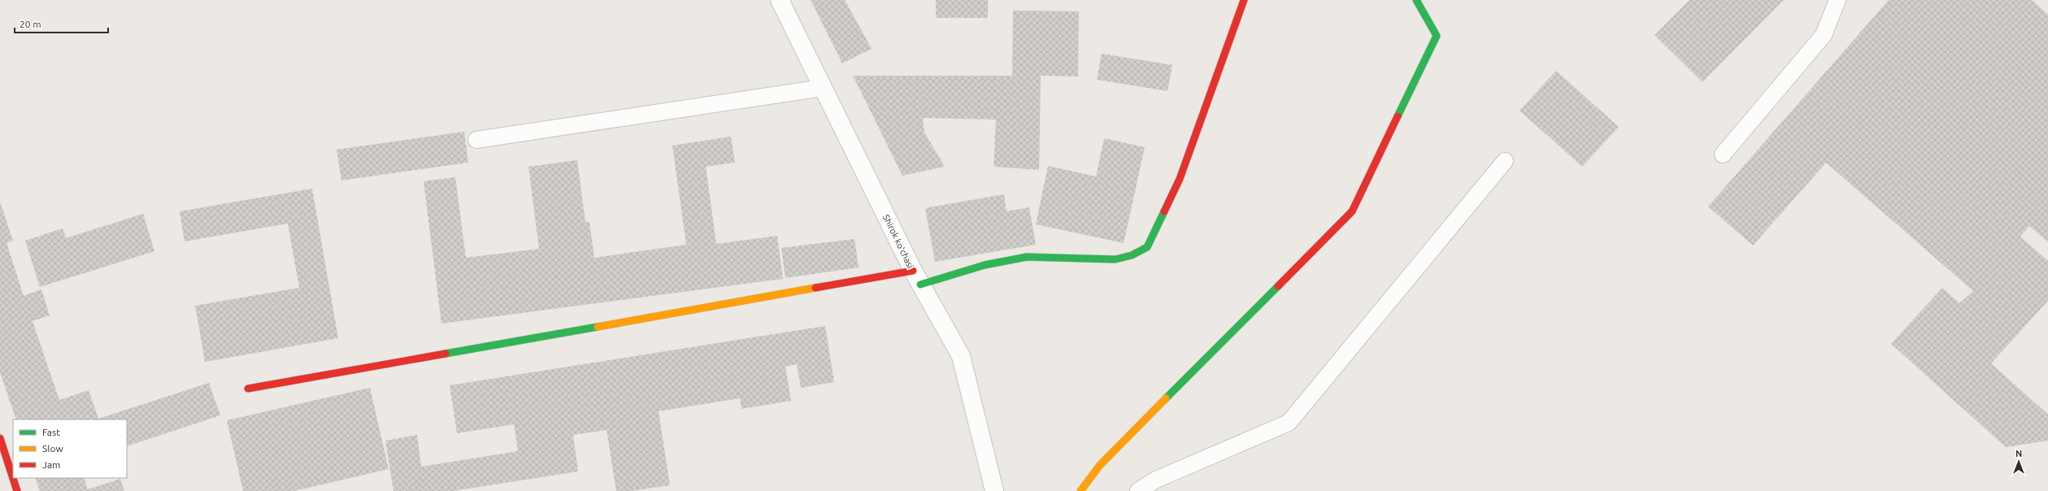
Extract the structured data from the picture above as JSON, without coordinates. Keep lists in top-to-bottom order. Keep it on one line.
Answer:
{"streets":{"street":["Shirok koʻchasi"]},"legend":["Fast","Slow","Jam"],"scale_bar":"20 m","north":"top"}
